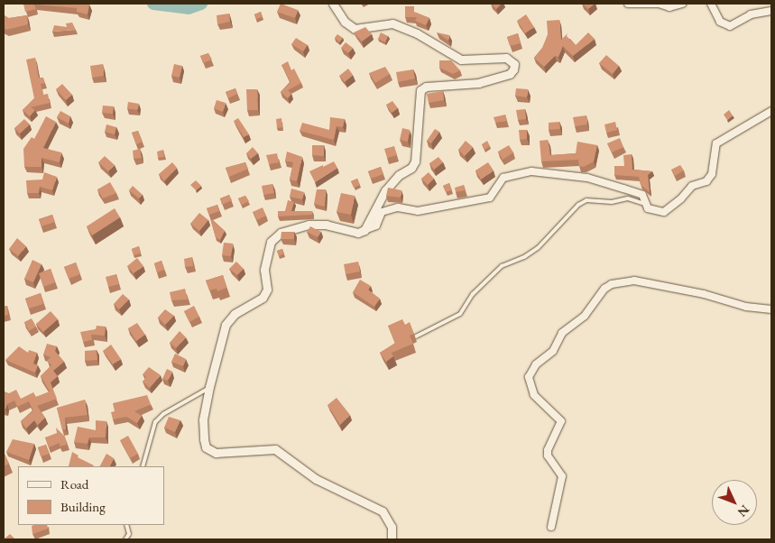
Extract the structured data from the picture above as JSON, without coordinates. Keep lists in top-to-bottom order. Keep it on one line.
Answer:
{"legend":["Road","Building"],"north":"bottom right"}
